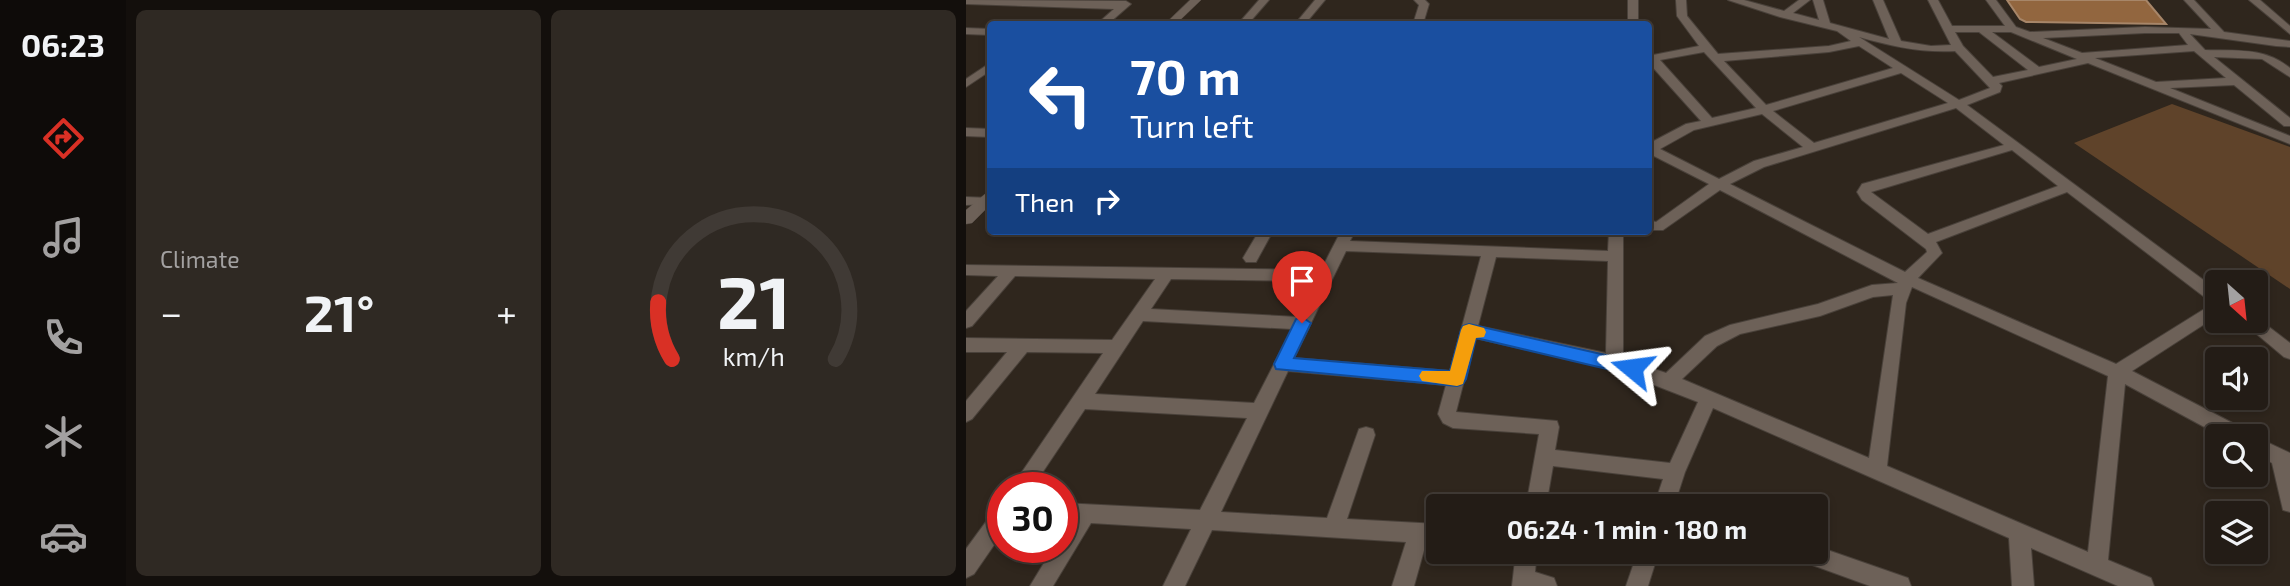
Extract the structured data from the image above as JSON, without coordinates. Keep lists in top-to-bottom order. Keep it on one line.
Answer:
{"north":"bottom right","page":{"tabs":"06:23","tile":"Climate","turn":["70 m","Turn left"],"then":"Then","heat":["−","21°","+"],"limit":"30","trip":"06:24 · 1 min · 180 m","gauge":["21","km/h"]}}
